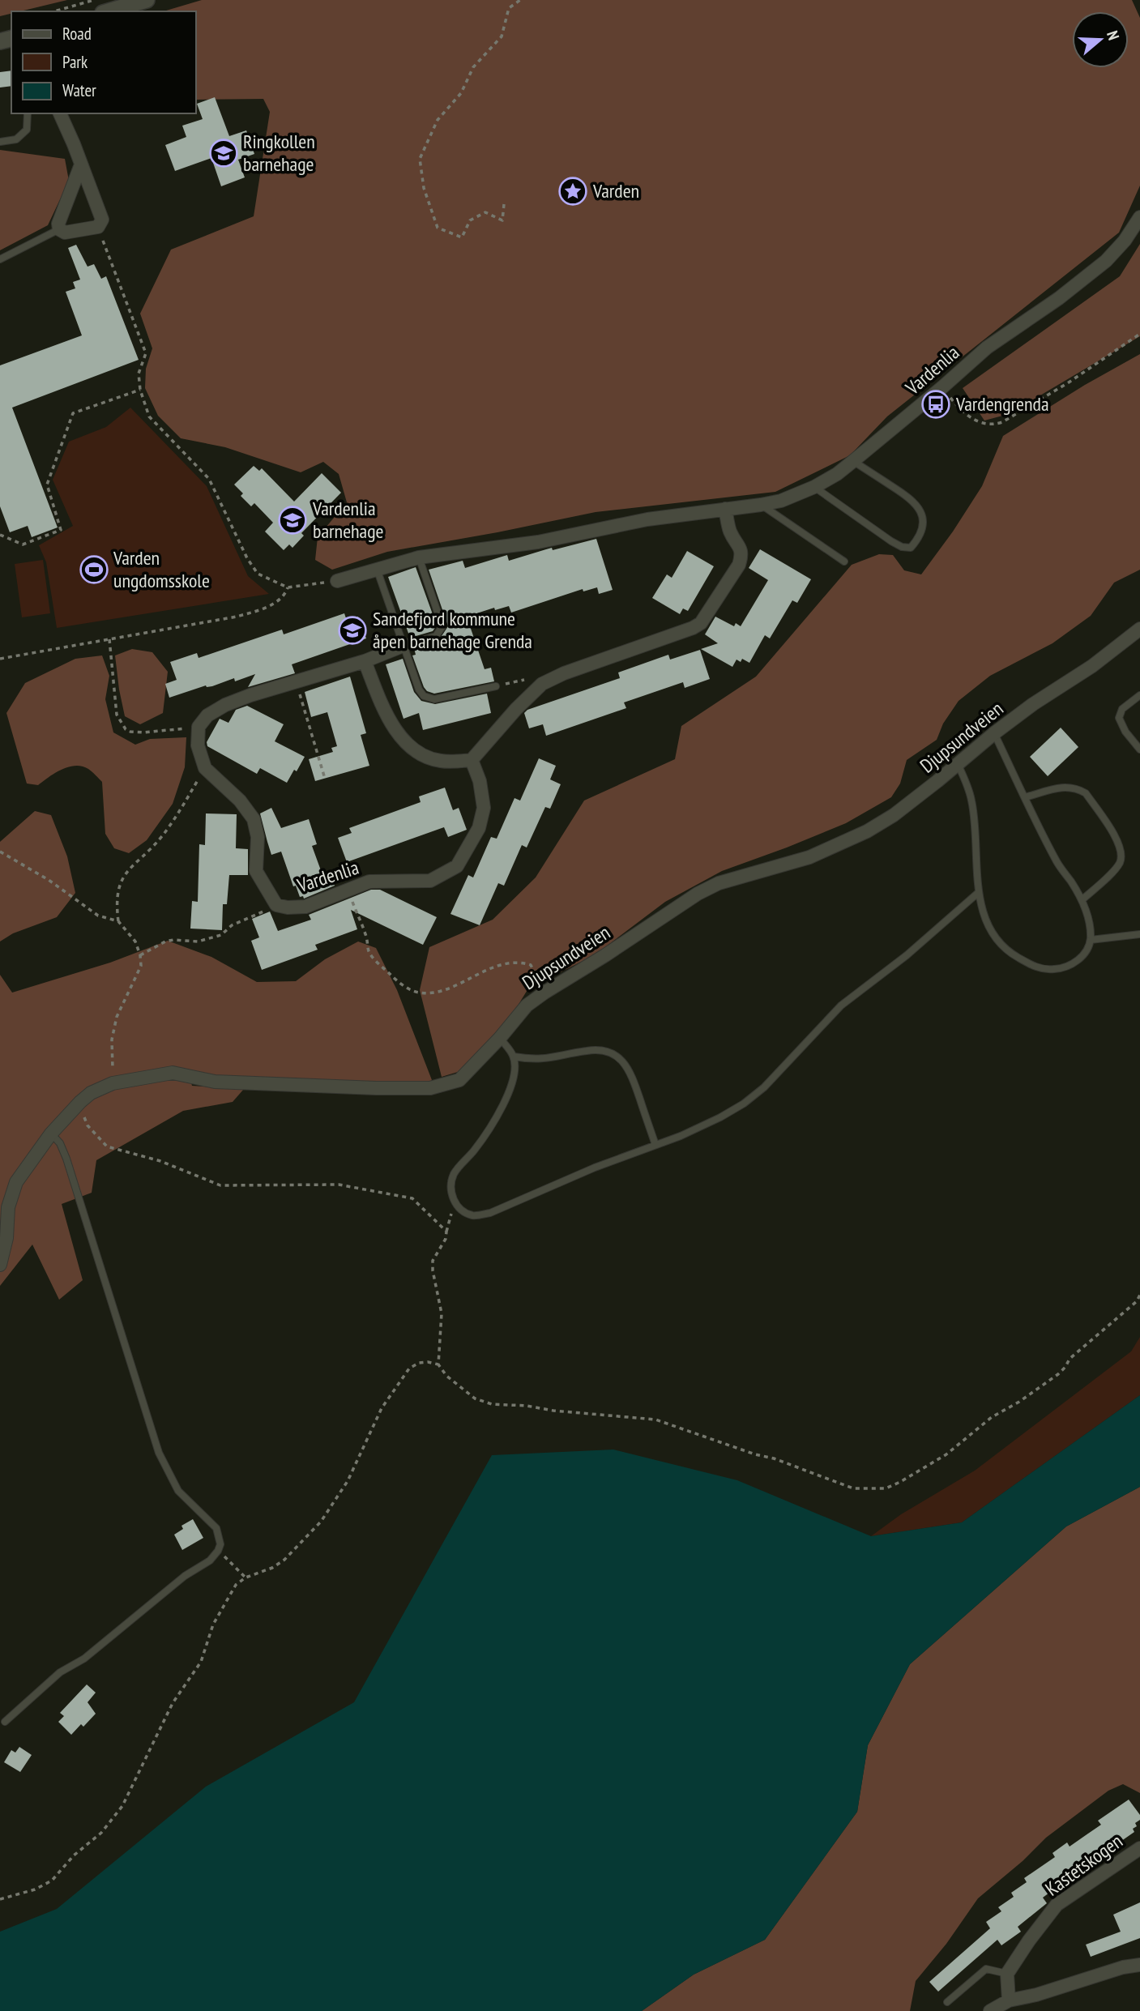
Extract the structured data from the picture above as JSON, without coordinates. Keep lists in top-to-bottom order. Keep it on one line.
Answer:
{"streets":{"street":["Vardenlia","Djupsundveien","Kastetskogen"]},"places":{"school or university":["Ringkollen barnehage","Vardenlia barnehage","Sandefjord kommune åpen barnehage Grenda"],"place":["Varden"],"bus stop":["Vardengrenda"],"sports":["Varden ungdomsskole"]},"legend":["Road","Park","Water"],"north":"right"}
